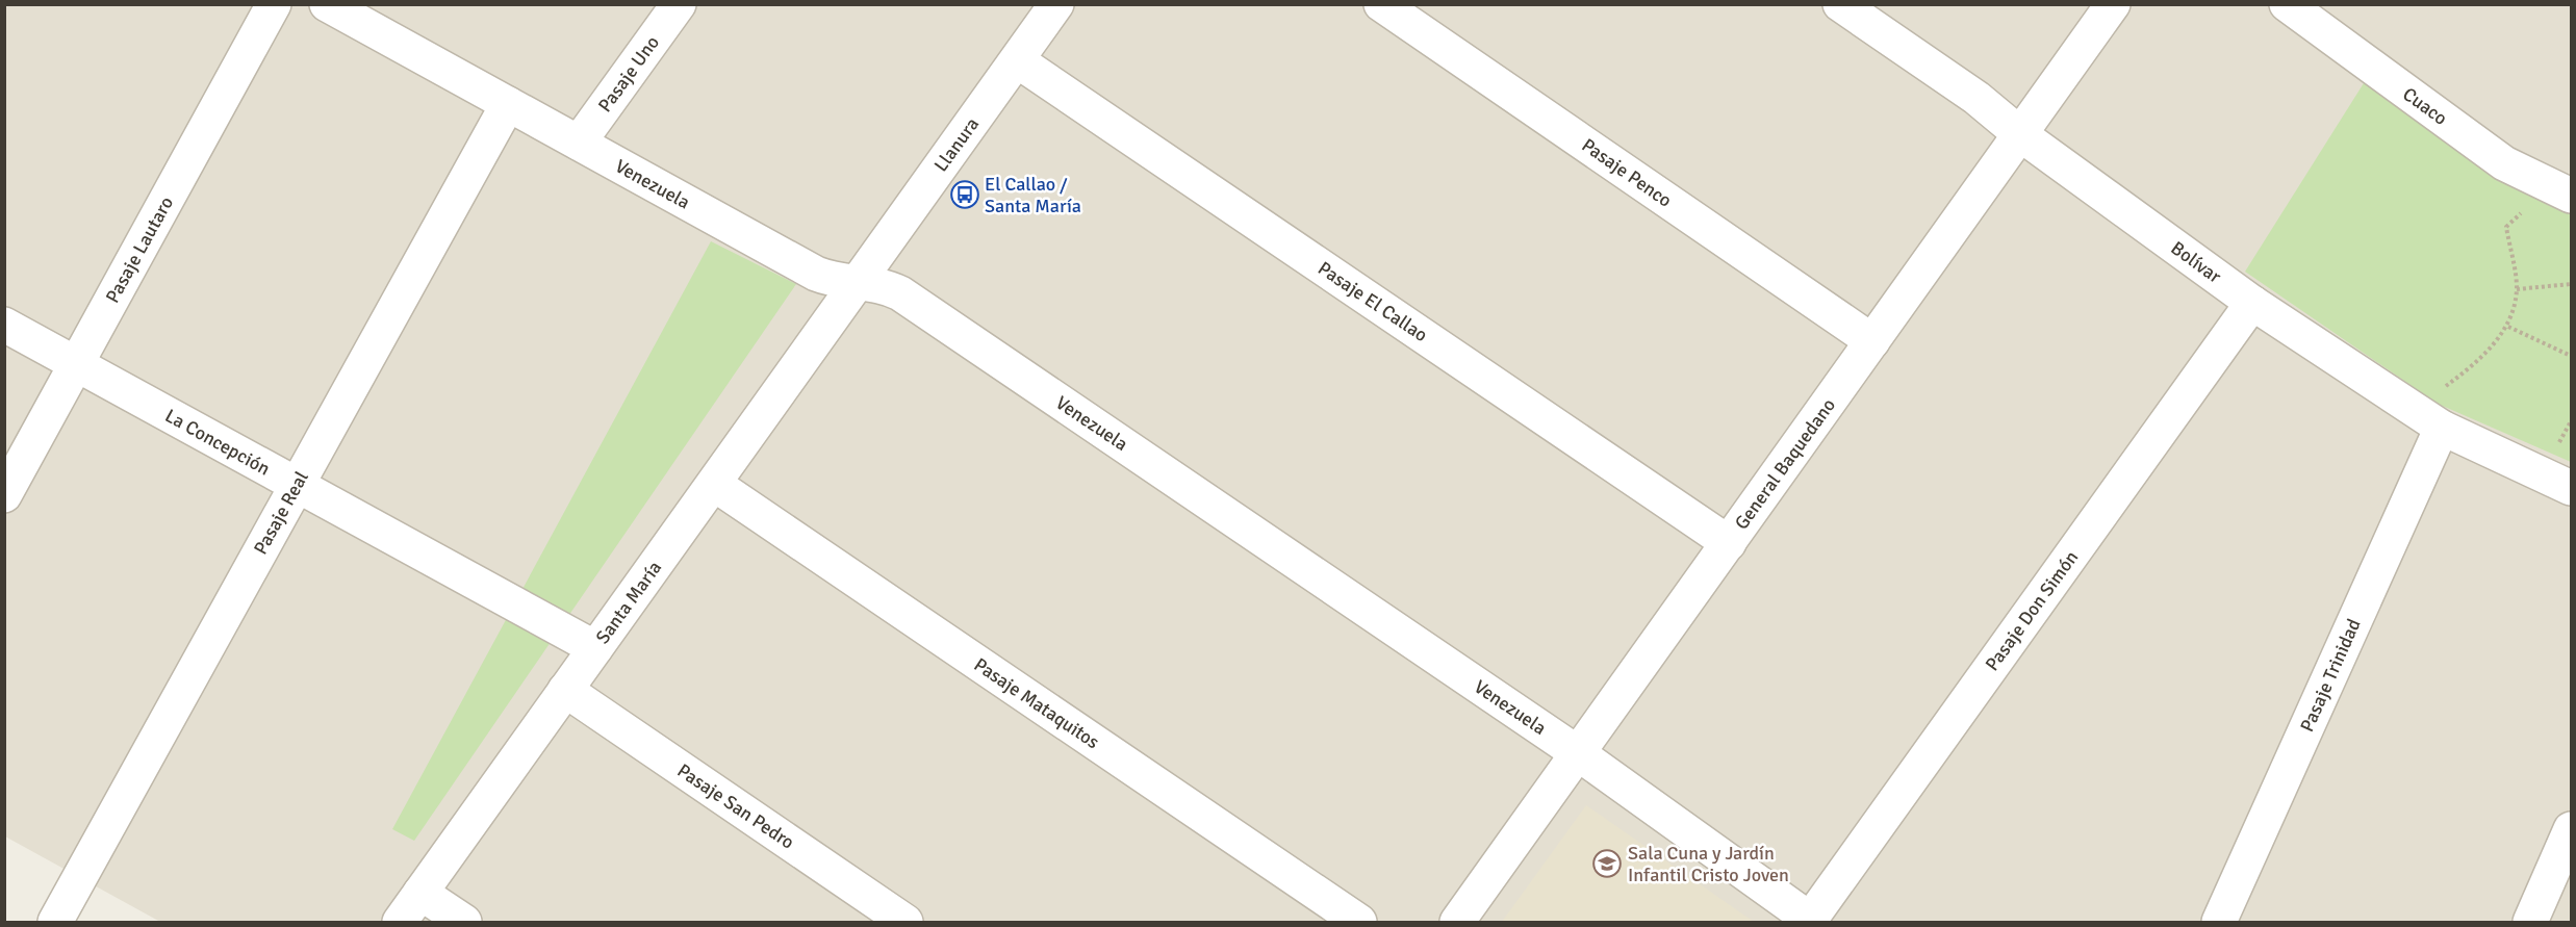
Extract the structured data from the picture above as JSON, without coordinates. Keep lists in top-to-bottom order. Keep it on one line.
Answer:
{"streets":{"street":["Pasaje Uno","Cuaco","Llanura","Pasaje Penco","Venezuela","Pasaje Lautaro","Bolívar","Pasaje El Callao","La Concepción","General Baquedano","Pasaje Real","Santa María","Pasaje Don Simón","Pasaje Trinidad","Pasaje Mataquitos","Pasaje San Pedro"]},"crossings":[["Pasaje Uno","Venezuela"],["Llanura","Venezuela"],["Llanura","Pasaje El Callao"],["Llanura","Santa María"],["Pasaje Penco","General Baquedano"],["Venezuela","General Baquedano"],["Venezuela","Pasaje Real"],["Venezuela","Santa María"],["Venezuela","Pasaje Don Simón"],["Pasaje Lautaro","La Concepción"],["Bolívar","General Baquedano"],["Bolívar","Pasaje Don Simón"],["Bolívar","Pasaje Trinidad"],["Pasaje El Callao","General Baquedano"],["La Concepción","Pasaje Real"],["La Concepción","Santa María"],["Santa María","Pasaje Mataquitos"],["Santa María","Pasaje San Pedro"]],"places":{"bus stop":["El Callao / Santa María"],"school or university":["Sala Cuna y Jardín Infantil Cristo Joven"]}}
